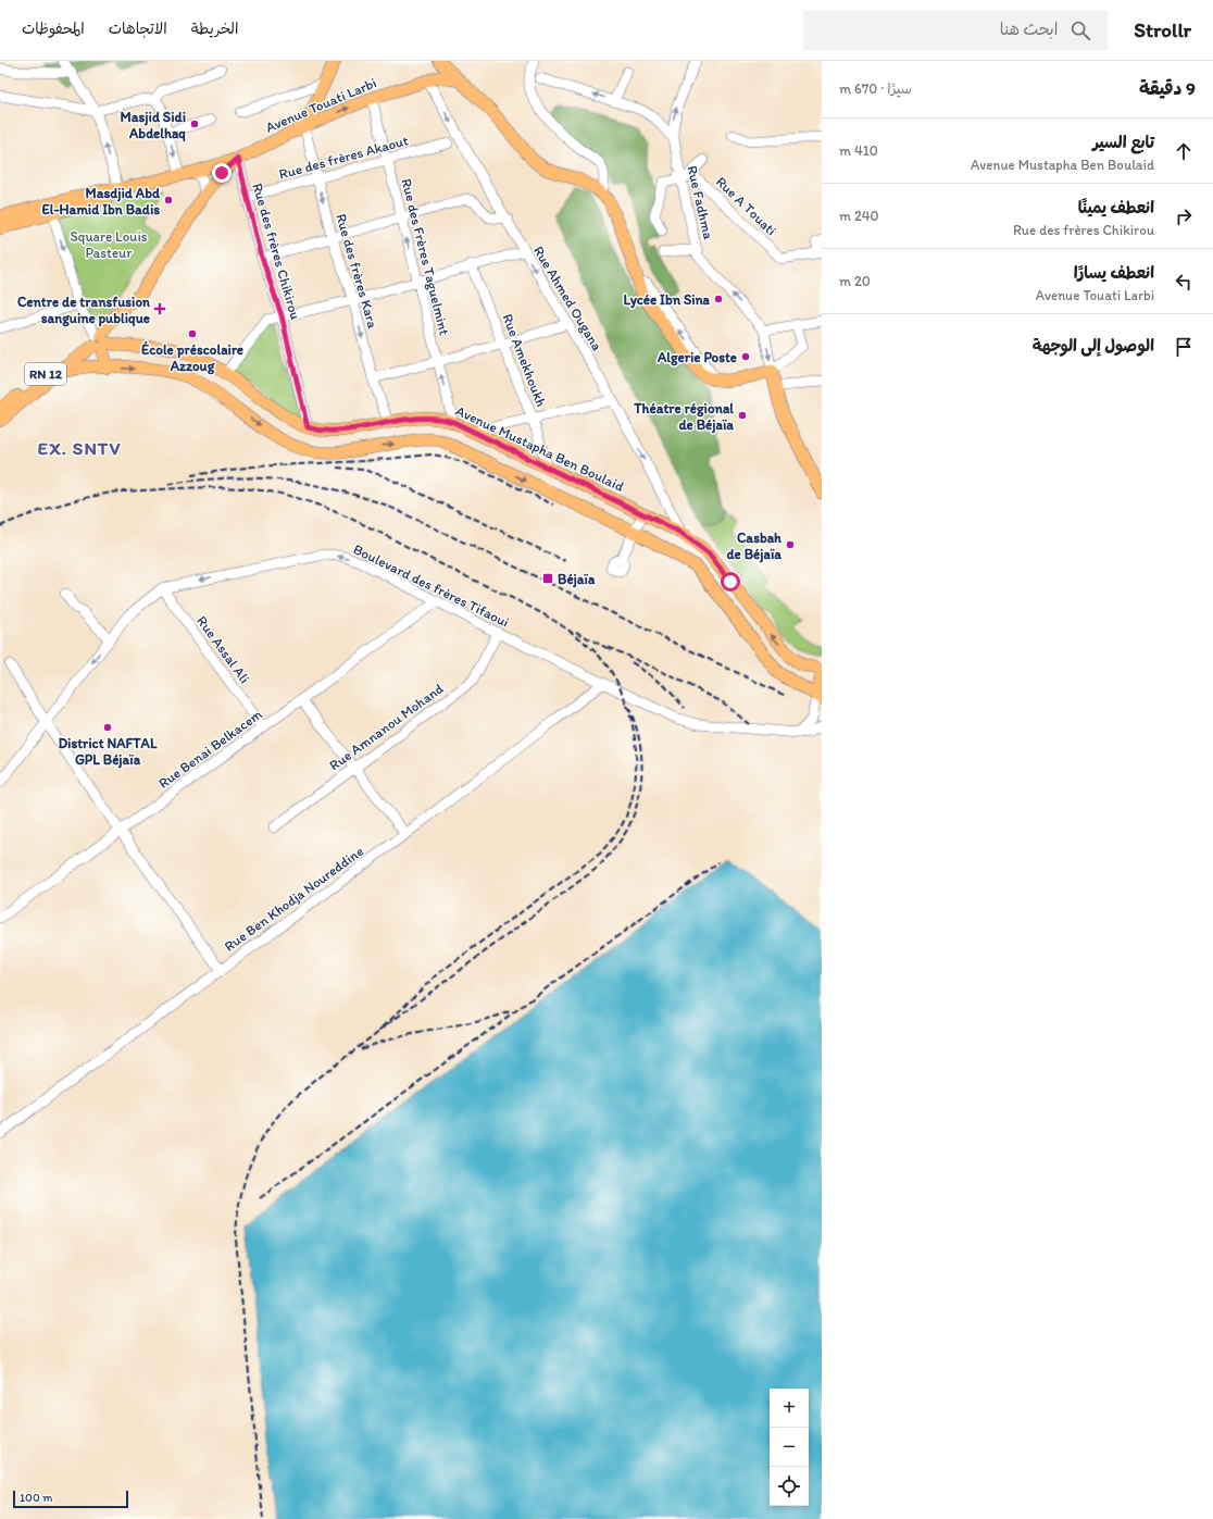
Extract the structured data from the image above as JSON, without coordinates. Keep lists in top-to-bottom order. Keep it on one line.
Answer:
{"streets":{"main road":["Avenue Touati Larbi","RN 12","Avenue Mustapha Ben Boulaid"],"street":["Rue des frères Akaout","Rue Fadhma","Rue A Touati","Rue des frères Chikirou","Rue des Frères Taguelmint","Rue des frères Kara","Rue Ahmed Ougana","Rue Amekhoukh","Boulevard des frères Tifaoui","Rue Assal Ali","Rue Amnanou Mohand","Rue Benai Belkacem","Rue Ben Khodja Noureddine"]},"crossings":[["Avenue Touati Larbi","Rue des frères Chikirou"],["Avenue Touati Larbi","Rue des Frères Taguelmint"],["Avenue Touati Larbi","Rue des frères Kara"],["Avenue Touati Larbi","Rue Ahmed Ougana"],["Avenue Touati Larbi","RN 12"],["Avenue Touati Larbi","Avenue Mustapha Ben Boulaid"],["Rue des frères Akaout","Rue des frères Chikirou"],["Rue des frères Akaout","Rue des Frères Taguelmint"],["Rue des frères Akaout","Rue des frères Kara"],["Rue des frères Chikirou","Avenue Mustapha Ben Boulaid"],["Rue des Frères Taguelmint","Avenue Mustapha Ben Boulaid"],["Rue des frères Kara","Avenue Mustapha Ben Boulaid"],["Rue Ahmed Ougana","Avenue Mustapha Ben Boulaid"],["Rue Amekhoukh","Avenue Mustapha Ben Boulaid"],["RN 12","Avenue Mustapha Ben Boulaid"],["Boulevard des frères Tifaoui","Rue Assal Ali"],["Boulevard des frères Tifaoui","Rue Amnanou Mohand"],["Boulevard des frères Tifaoui","Rue Benai Belkacem"],["Boulevard des frères Tifaoui","Rue Ben Khodja Noureddine"],["Rue Assal Ali","Rue Benai Belkacem"]],"one_way":["Rue Fadhma","Rue des Frères Taguelmint","Rue des frères Kara","Rue Ahmed Ougana","Boulevard des frères Tifaoui"],"districts":["EX. SNTV"],"parks":["Square Louis Pasteur"],"places":{"other":["Masjid Sidi Abdelhaq","Masdjid Abd El-Hamid Ibn Badis","Lycée Ibn Sina","École préscolaire Azzoug","Algerie Poste","Théatre régional de Béjaïa","Casbah de Béjaïa","District NAFTAL GPL Béjaïa"],"health":["Centre de transfusion sanguine publique"],"transit":["Béjaïa"]},"scale_bar":"100 m","page":{"header":"Strollr","search":"ابحث هنا","nav":["الخريطة","الاتجاهات","المحفوظات"],"heading":["9 دقيقة","سيرًا · 670 m"],"list":[["تابع السير","Avenue Mustapha Ben Boulaid","410 m"],["انعطف يمينًا","Rue des frères Chikirou","240 m"],["انعطف يسارًا","Avenue Touati Larbi","20 m"],"الوصول إلى الوجهة"],"map_buttons":["+","−"],"scale":"100 m"}}
